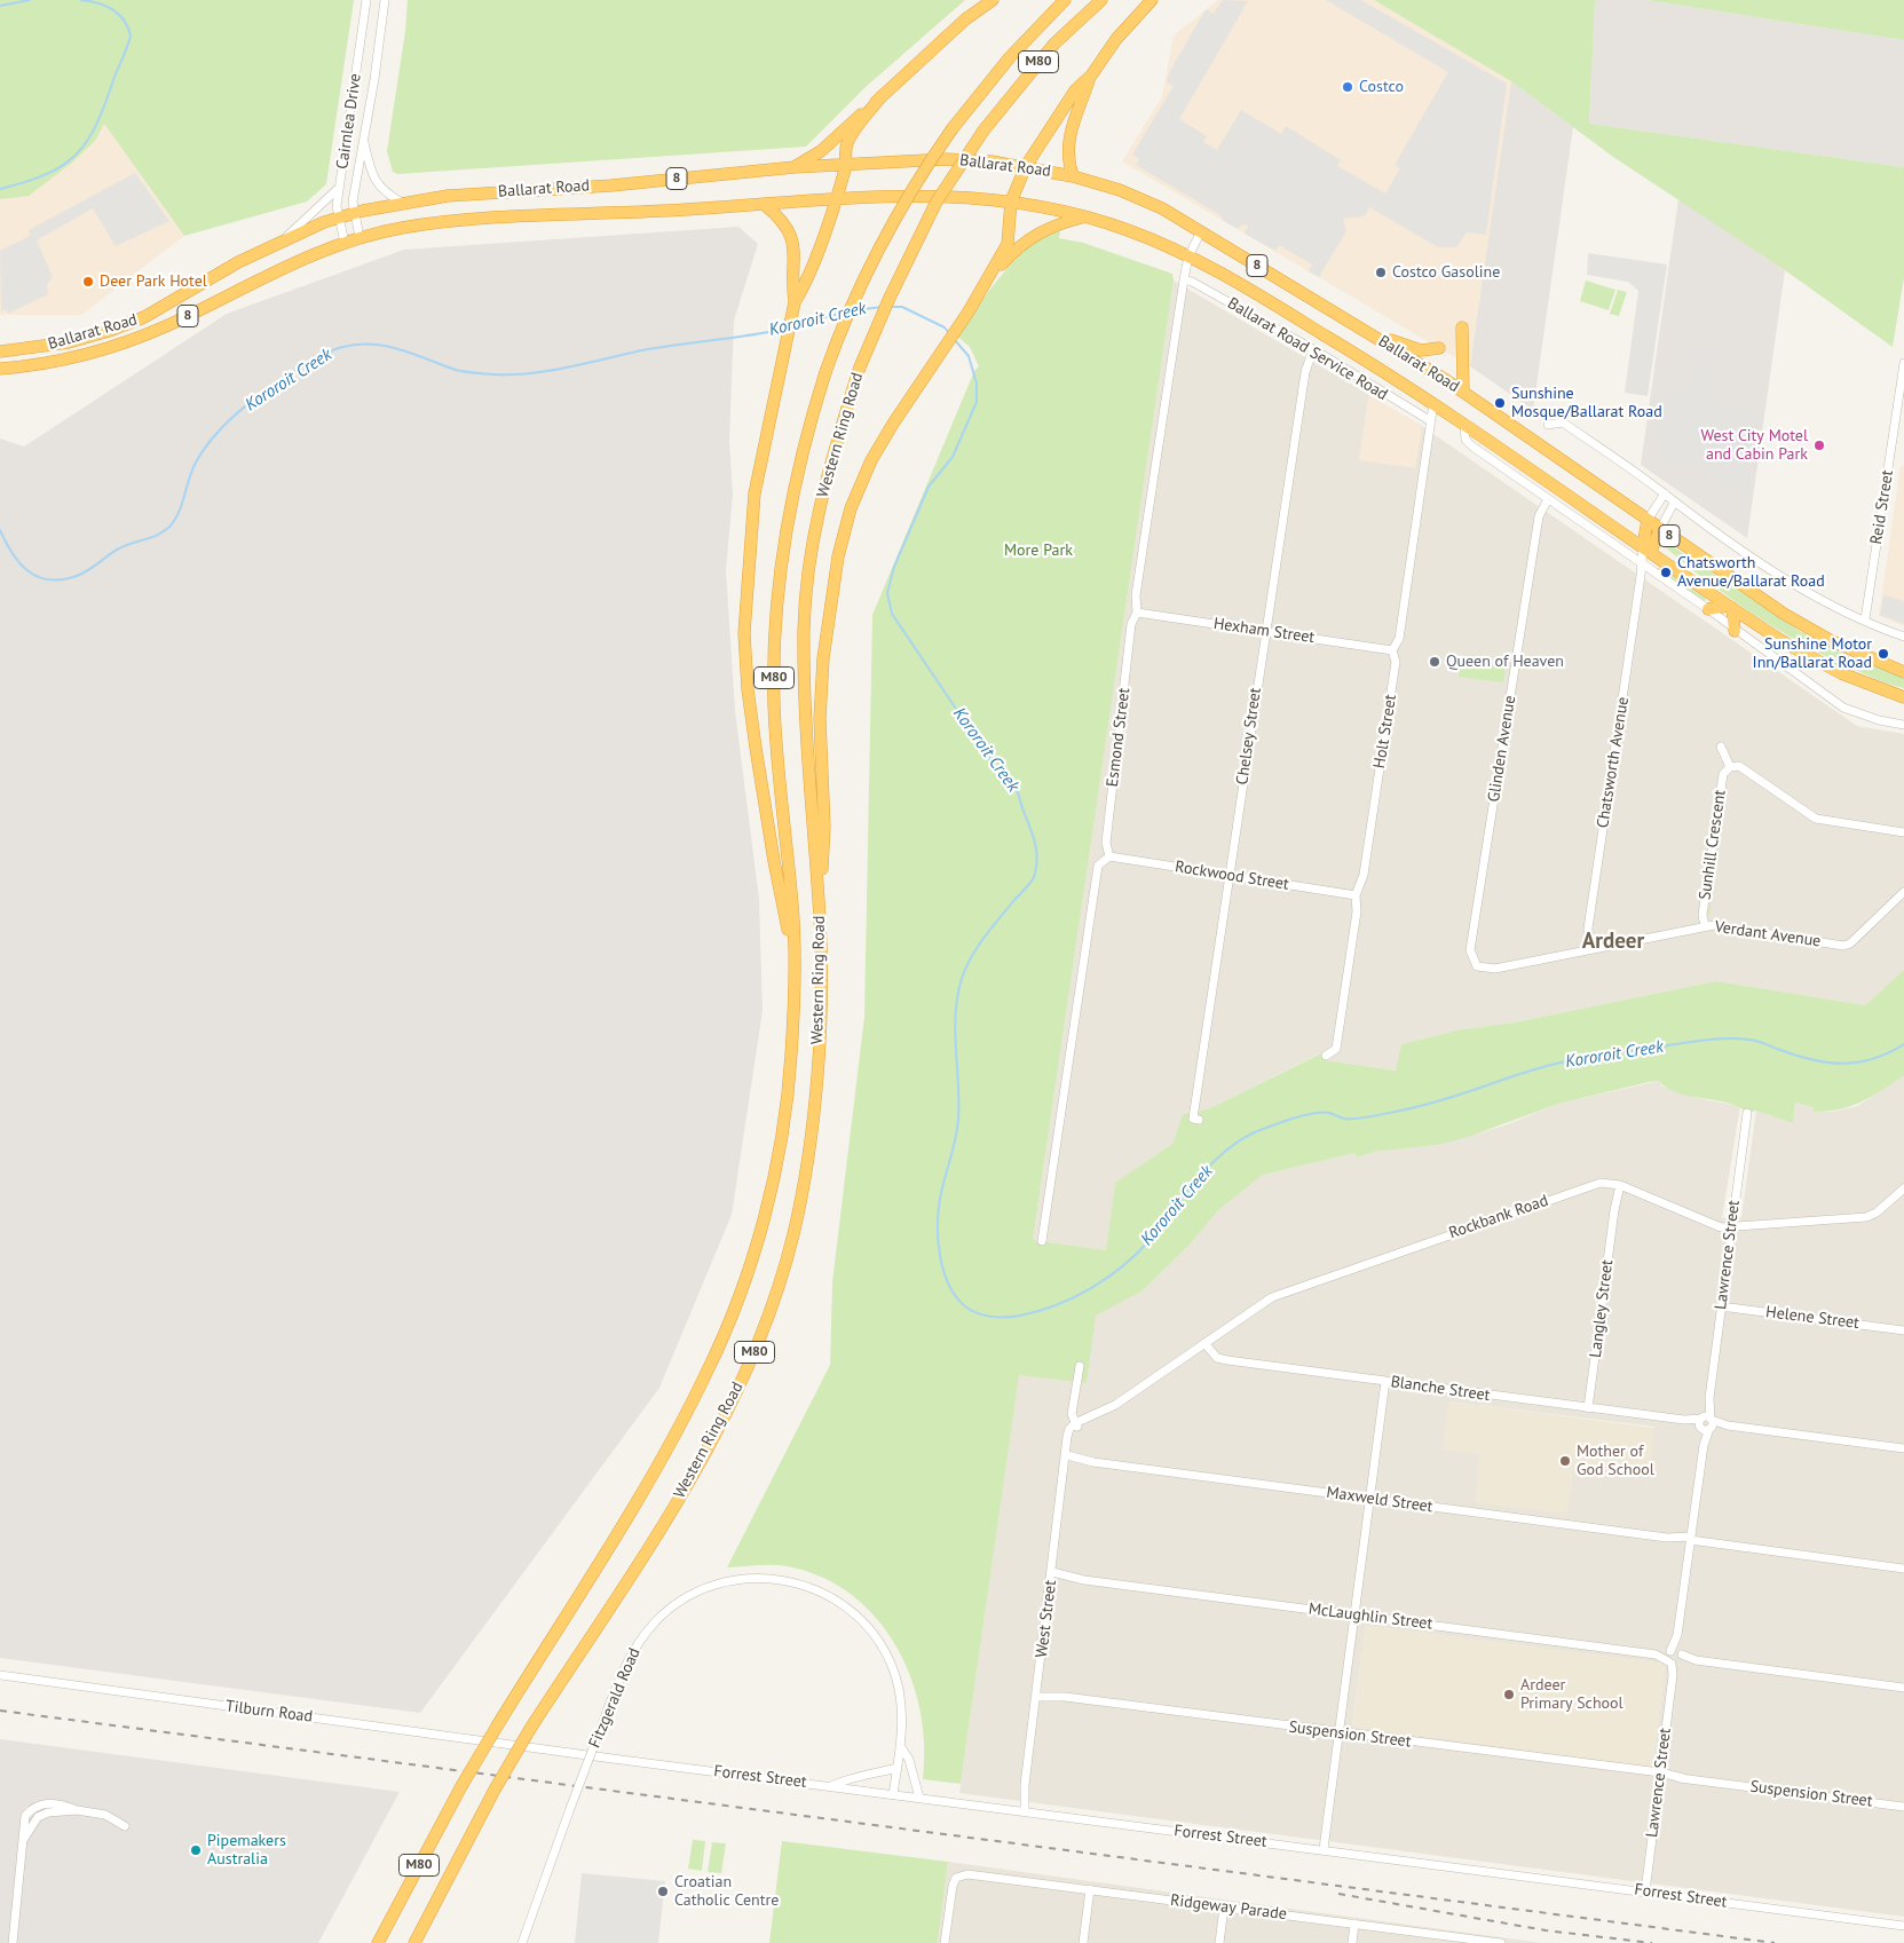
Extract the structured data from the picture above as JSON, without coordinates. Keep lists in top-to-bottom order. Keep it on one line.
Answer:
{"streets":{"highway":["M80","Ballarat Road","8","Western Ring Road"],"street":["Cairnlea Drive","Ballarat Road Service Road","Reid Street","Hexham Street","Holt Street","Chelsey Street","Esmond Street","Glinden Avenue","Chatsworth Avenue","Sunhill Crescent","Rockwood Street","Verdant Avenue","Rockbank Road","Lawrence Street","Langley Street","Helene Street","Blanche Street","Maxweld Street","McLaughlin Street","West Street","Fitzgerald Road","Tilburn Road","Suspension Street","Forrest Street","Ridgeway Parade"]},"crossings":[["Cairnlea Drive","Ballarat Road"],["Ballarat Road","Holt Street"],["Ballarat Road","Esmond Street"],["Ballarat Road","Chatsworth Avenue"],["Ballarat Road Service Road","Holt Street"],["Ballarat Road Service Road","Chelsey Street"],["Ballarat Road Service Road","Esmond Street"],["Hexham Street","Holt Street"],["Hexham Street","Chelsey Street"],["Hexham Street","Esmond Street"],["Holt Street","Rockwood Street"],["Chelsey Street","Rockwood Street"],["Esmond Street","Rockwood Street"],["Glinden Avenue","Verdant Avenue"],["Chatsworth Avenue","Verdant Avenue"],["Sunhill Crescent","Verdant Avenue"],["Rockbank Road","Langley Street"],["Rockbank Road","Blanche Street"],["Rockbank Road","West Street"],["Lawrence Street","Helene Street"],["Lawrence Street","Blanche Street"],["Lawrence Street","Maxweld Street"],["Lawrence Street","McLaughlin Street"],["Lawrence Street","Suspension Street"],["Lawrence Street","Forrest Street"],["Langley Street","Blanche Street"],["Maxweld Street","West Street"],["McLaughlin Street","West Street"],["West Street","Suspension Street"],["West Street","Forrest Street"],["Fitzgerald Road","Forrest Street"],["Tilburn Road","Forrest Street"]],"districts":["Ardeer"],"water":["Kororoit Creek"],"parks":["More Park"],"places":["Costco","Costco Gasoline","Deer Park Hotel","Sunshine Mosque/Ballarat Road","West City Motel and Cabin Park","Chatsworth Avenue/Ballarat Road","Sunshine Motor Inn/Ballarat Road","Queen of Heaven","Mother of God School","Ardeer Primary School","Pipemakers Australia","Croatian Catholic Centre"]}
